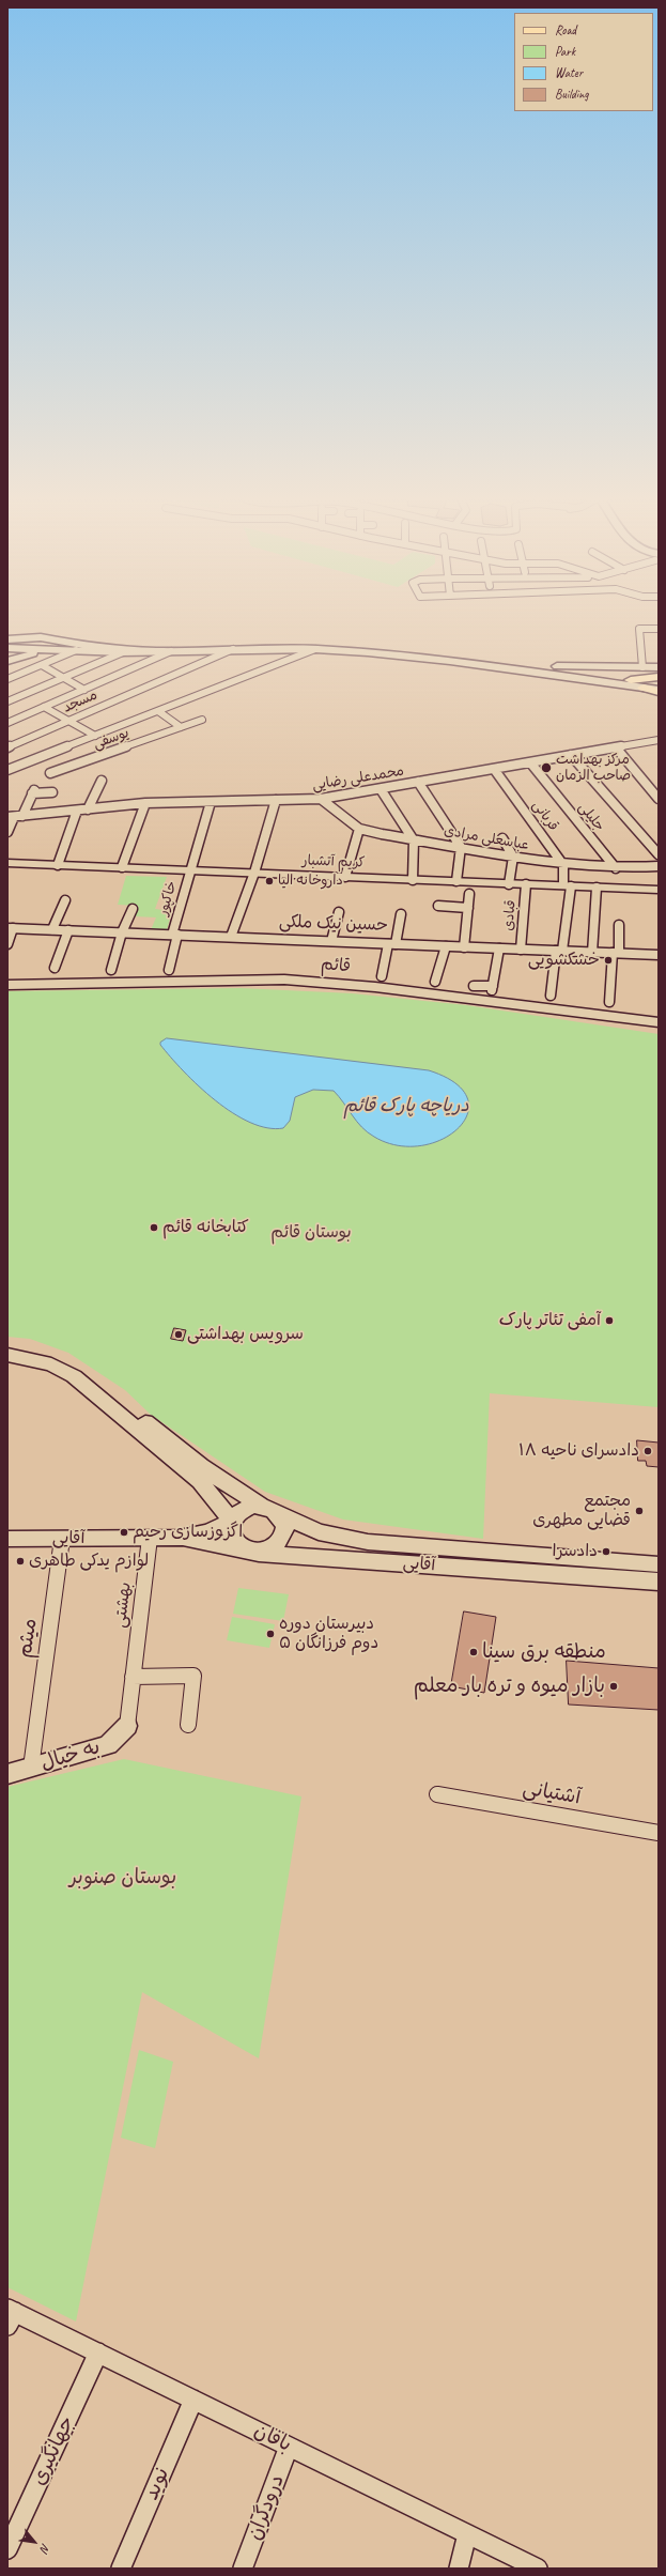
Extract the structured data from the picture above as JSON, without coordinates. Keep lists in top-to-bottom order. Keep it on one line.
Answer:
{"streets":{"main road":["کریم آتشبار","حسین نیک ملکی","قائم","آقایی","به خیال"],"street":["مسجد","یوسفی","محمدعلی رضایی","قربانی","جلیلی","عباسعلی مرادی","خاکپور","قبادی","بهشتی","میثم","آشتیانی","بافان","جهانگیری","نوید","درودگران"]},"crossings":[["محمدعلی رضایی","قربانی"],["محمدعلی رضایی","جلیلی"],["محمدعلی رضایی","عباسعلی مرادی"],["محمدعلی رضایی","خاکپور"],["قربانی","عباسعلی مرادی"],["جلیلی","عباسعلی مرادی"],["کریم آتشبار","خاکپور"],["کریم آتشبار","قبادی"],["خاکپور","حسین نیک ملکی"],["قبادی","حسین نیک ملکی"],["آقایی","بهشتی"],["آقایی","میثم"],["بهشتی","به خیال"],["میثم","به خیال"],["بافان","جهانگیری"],["بافان","نوید"],["بافان","درودگران"]],"water":["دریاچه پارک قائم"],"parks":["بوستان قائم","بوستان صنوبر"],"places":["مرکز بهداشت صاحب الزمان","داروخانه الیا","خشکشویی","کتابخانه قائم","آمفی تئاتر پارک","سرویس بهداشتی","دادسرای ناحیه ۱۸","مجتمع قضایی مطهری","اگزوزسازی رحیم","دادسرا","لوازم یدکی طاهری","دبیرستان دوره دوم فرزانگان ۵","منطقه برق سینا","بازار میوه و تره بار معلم"],"legend":["Road","Park","Water","Building"],"north":"bottom right"}
